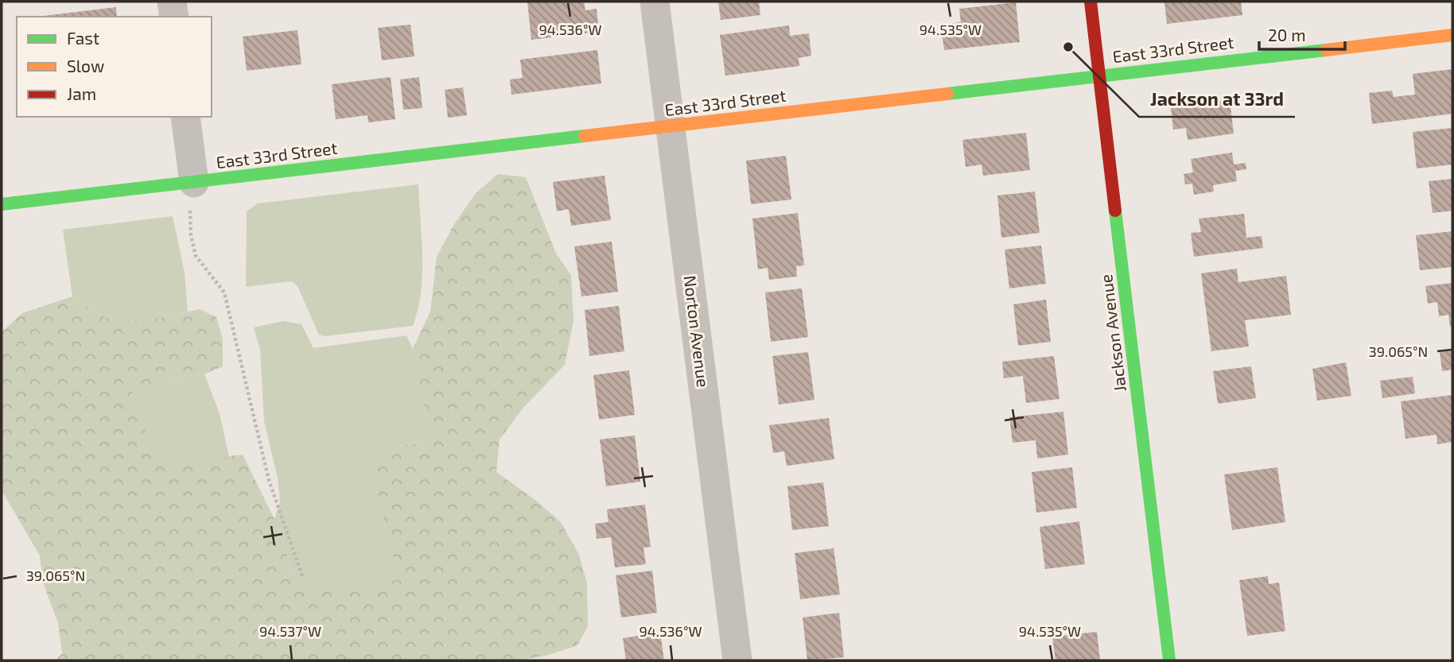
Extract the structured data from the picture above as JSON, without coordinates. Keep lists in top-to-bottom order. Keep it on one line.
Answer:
{"streets":{"street":["East 33rd Street","Norton Avenue","Jackson Avenue"]},"crossings":[["East 33rd Street","Norton Avenue"],["East 33rd Street","Jackson Avenue"]],"places":["Jackson at 33rd"],"legend":["Fast","Slow","Jam"],"scale_bar":"20 m","coordinates":["94.536°W","94.535°W","39.065°N","94.537°W"]}
